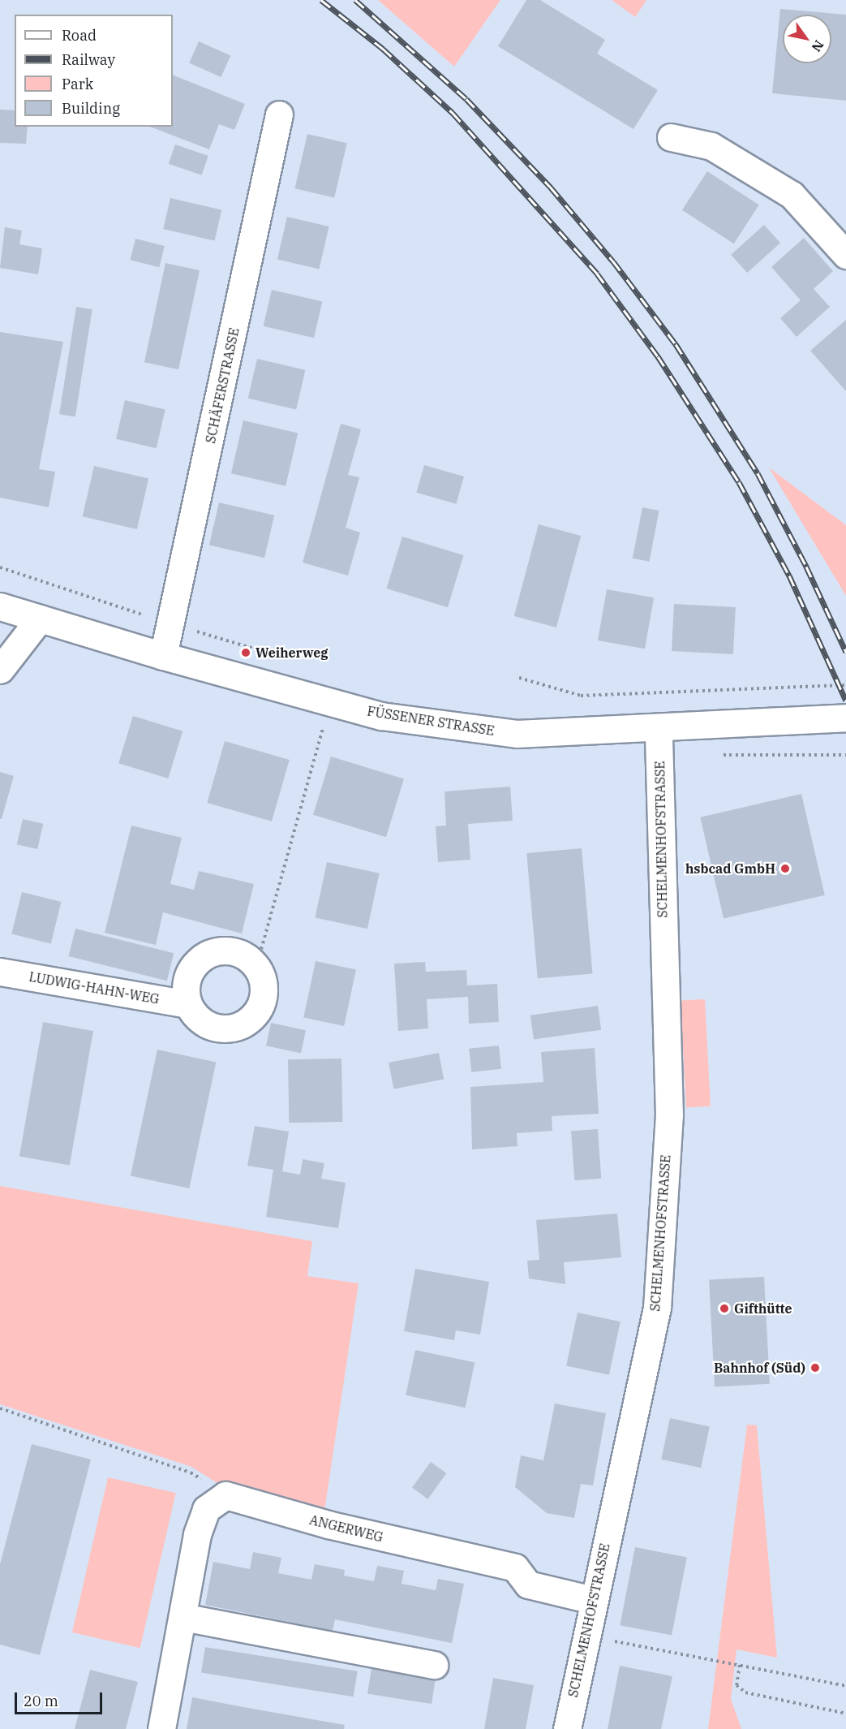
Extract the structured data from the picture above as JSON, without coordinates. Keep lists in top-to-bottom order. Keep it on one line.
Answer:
{"streets":{"street":["SCHÄFERSTRASSE","FÜSSENER STRASSE","SCHELMENHOFSTRASSE","LUDWIG-HAHN-WEG","ANGERWEG"]},"crossings":[["SCHÄFERSTRASSE","FÜSSENER STRASSE"],["FÜSSENER STRASSE","SCHELMENHOFSTRASSE"],["SCHELMENHOFSTRASSE","ANGERWEG"]],"places":["Weiherweg","hsbcad GmbH","Gifthütte","Bahnhof (Süd)"],"legend":["Road","Railway","Park","Building"],"scale_bar":"20 m","north":"bottom right"}
